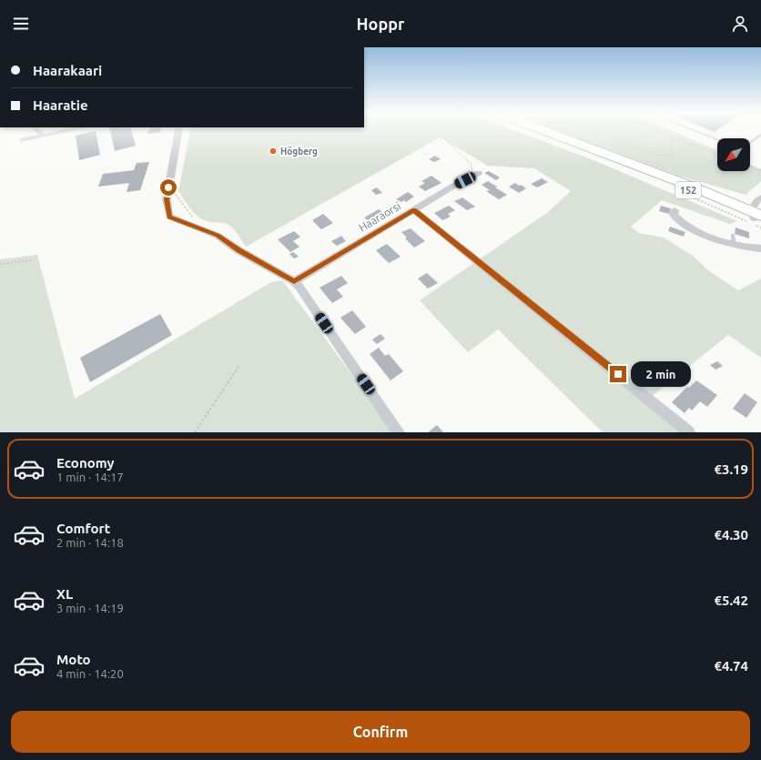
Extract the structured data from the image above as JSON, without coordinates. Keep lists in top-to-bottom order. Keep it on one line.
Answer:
{"streets":{"main road":["152"],"street":["Haaraorsi"]},"places":["Högberg"],"north":"bottom left","page":{"header":"Hoppr","banner":["Haarakaari","Haaratie"],"bubble":"2 min","list":[{"name":"Economy","note":"1 min · 14:17","value":"€3.19"},{"name":"Comfort","note":"2 min · 14:18","value":"€4.30"},{"name":"XL","note":"3 min · 14:19","value":"€5.42"},{"name":"Moto","note":"4 min · 14:20","value":"€4.74"}],"buttons":"Confirm"}}
